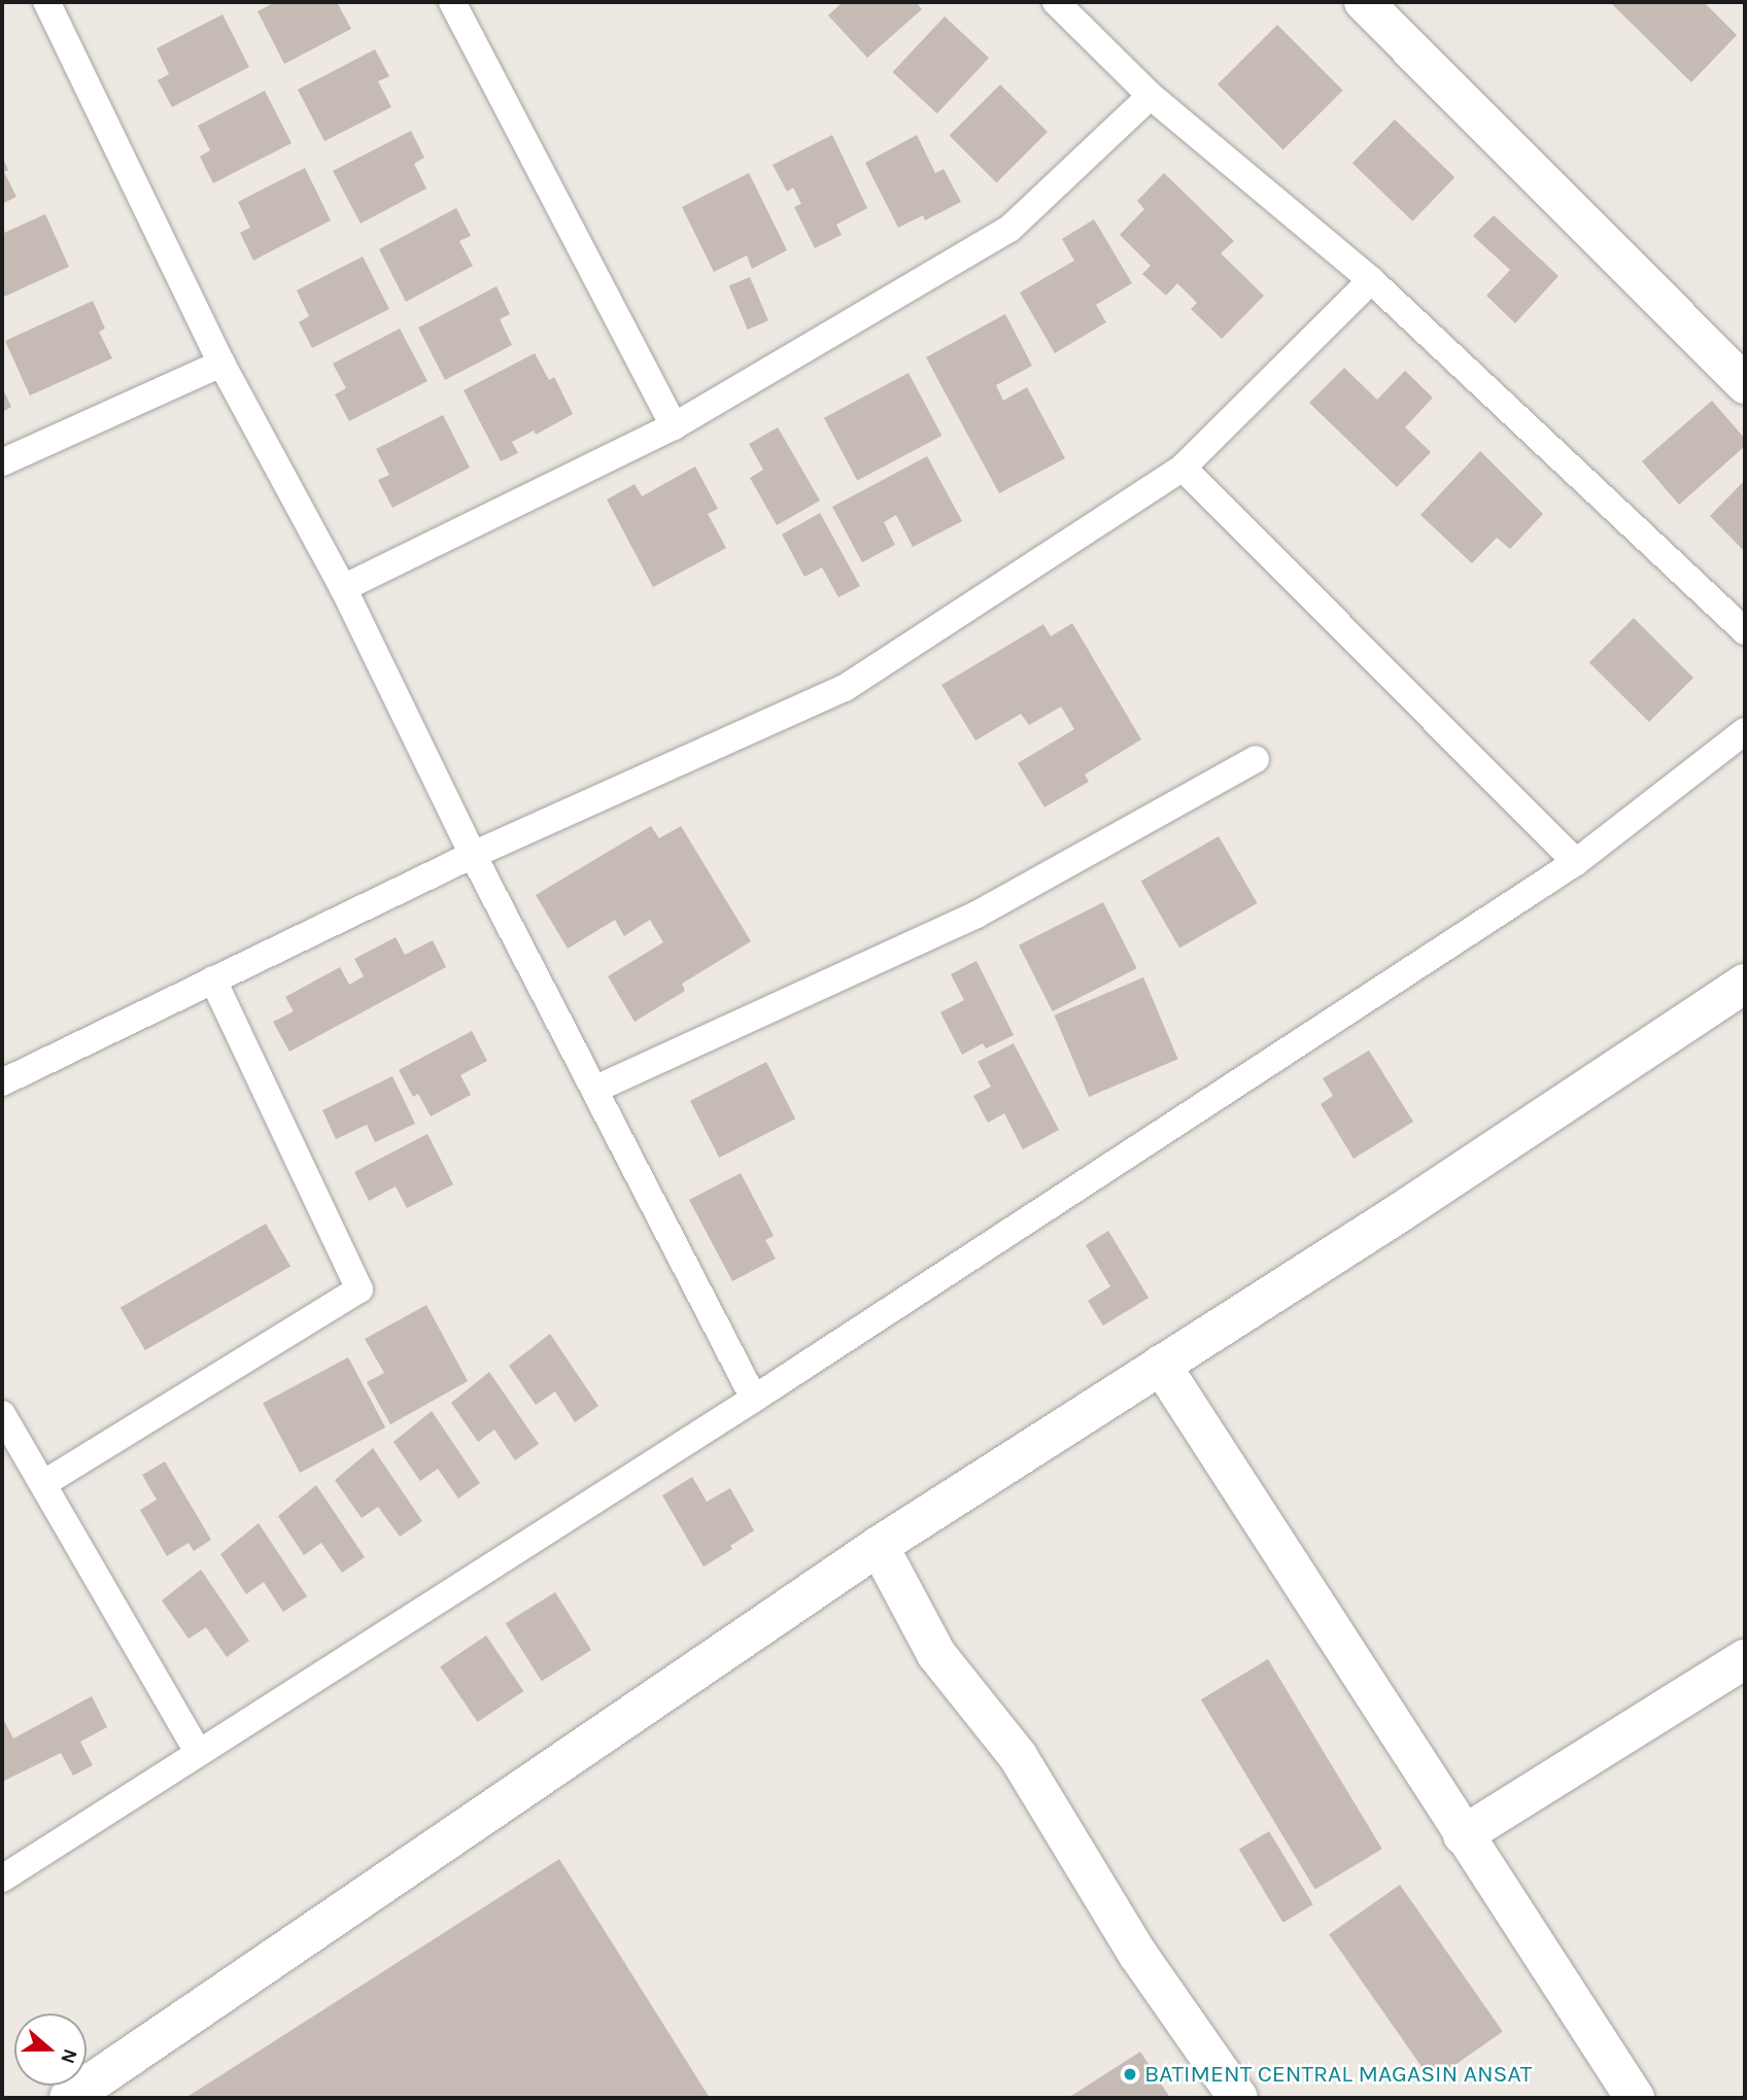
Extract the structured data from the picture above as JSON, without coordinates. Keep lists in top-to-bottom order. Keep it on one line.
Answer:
{"places":["BATIMENT CENTRAL MAGASIN ANSAT"],"north":"right"}
